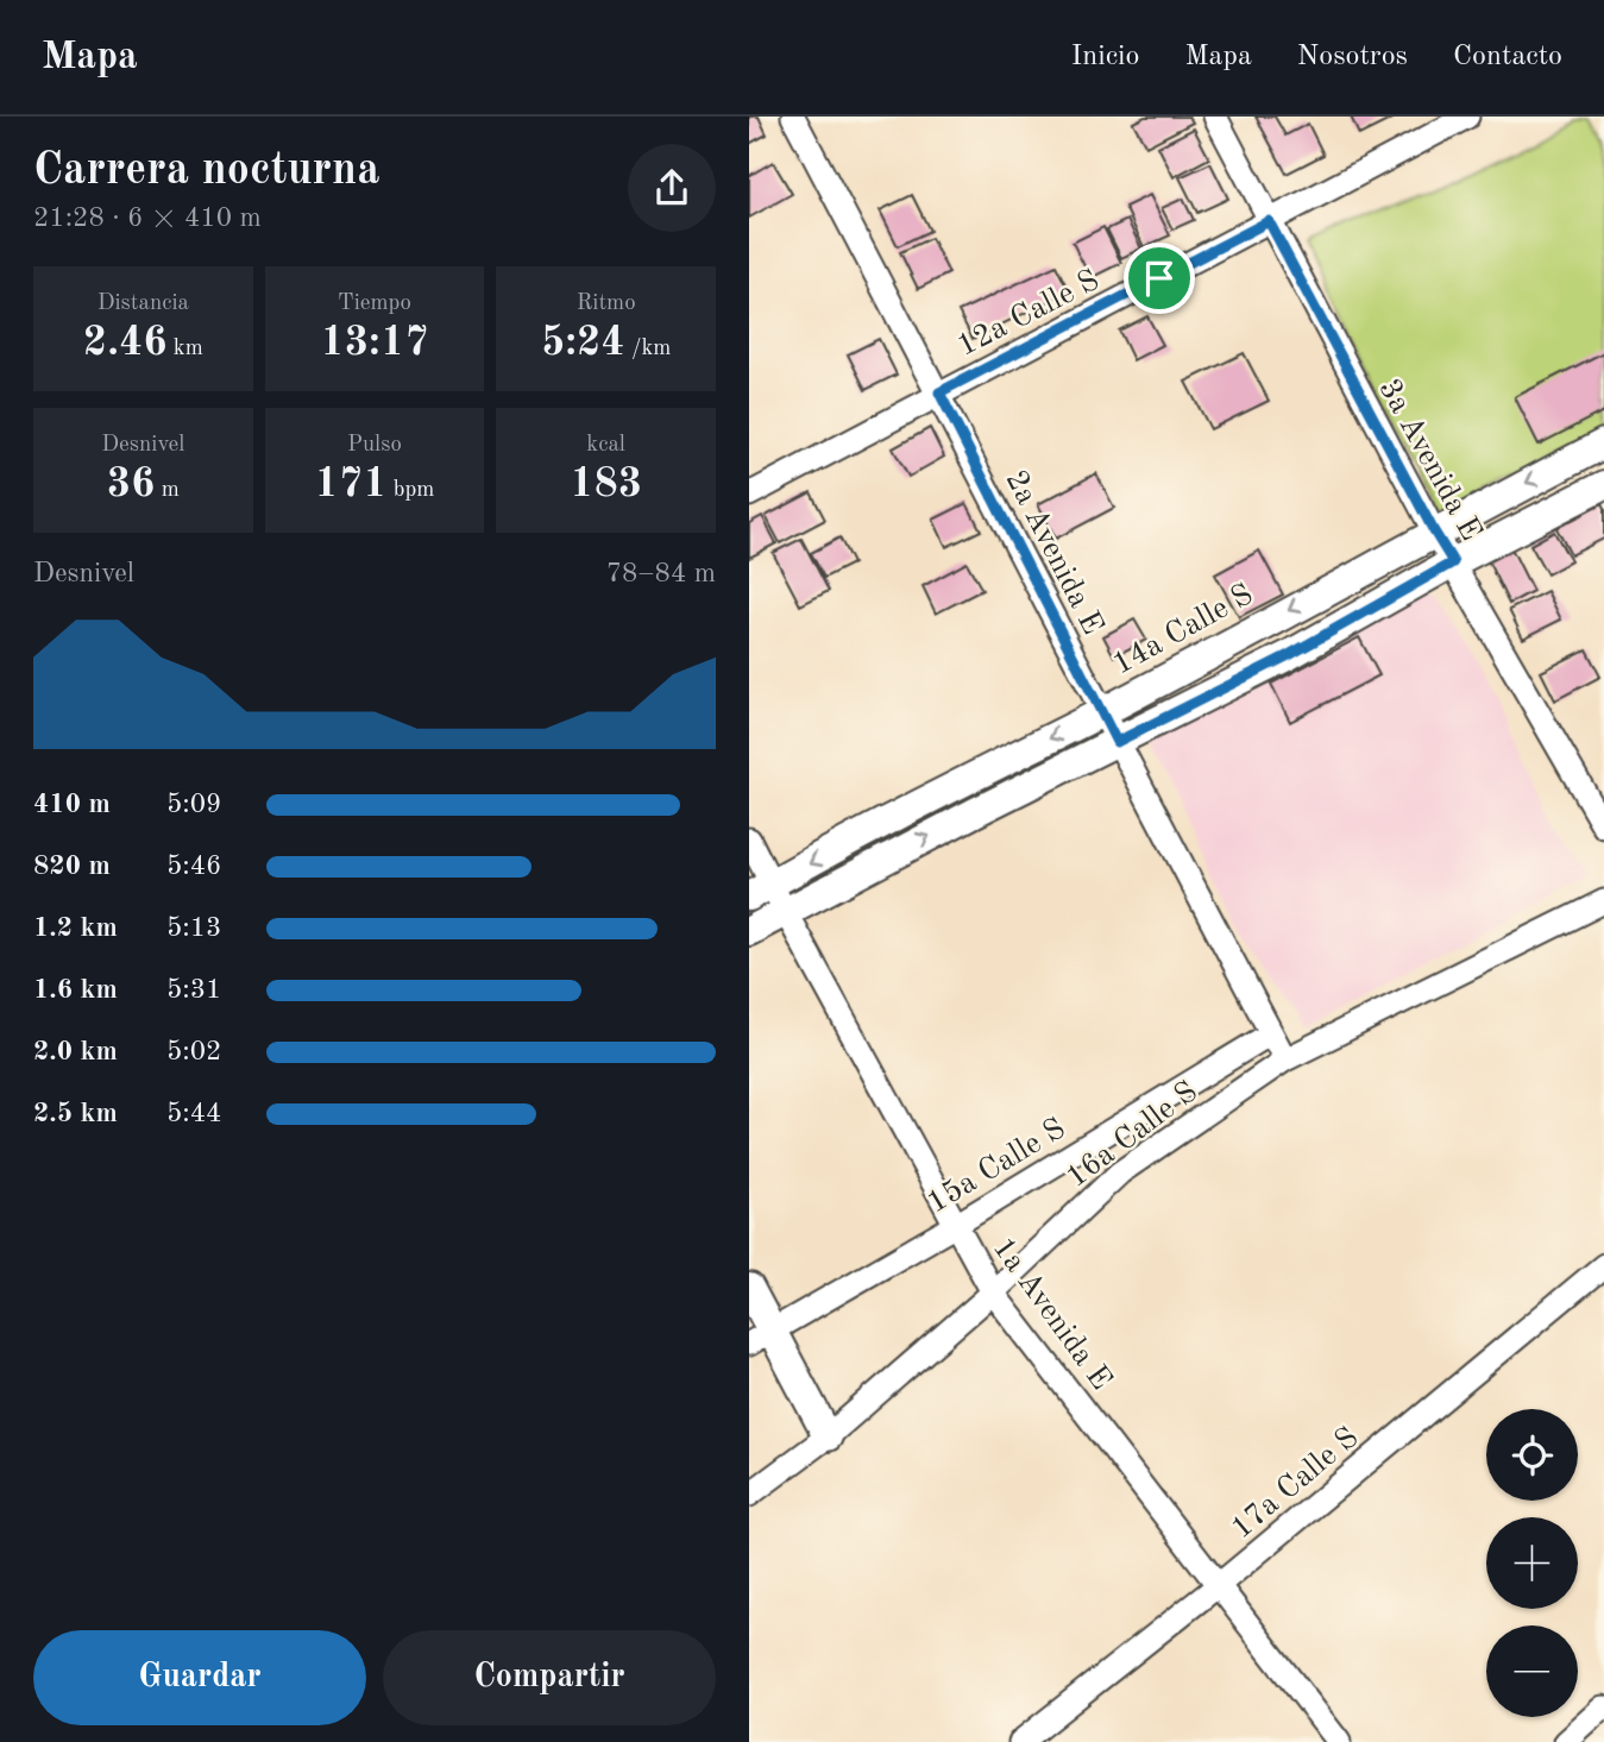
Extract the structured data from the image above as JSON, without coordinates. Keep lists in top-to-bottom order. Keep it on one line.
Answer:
{"streets":{"street":["12a Calle S","3a Avenida E","2a Avenida E","14a Calle S","16a Calle S","15a Calle S","1a Avenida E","17a Calle S"]},"crossings":[["12a Calle S","3a Avenida E"],["12a Calle S","2a Avenida E"],["3a Avenida E","14a Calle S"],["2a Avenida E","14a Calle S"],["2a Avenida E","16a Calle S"],["2a Avenida E","15a Calle S"],["14a Calle S","1a Avenida E"],["16a Calle S","1a Avenida E"],["15a Calle S","1a Avenida E"],["1a Avenida E","17a Calle S"]],"page":{"header":"Mapa","nav":["Inicio","Mapa","Nosotros","Contacto"],"heading":["Carrera nocturna","21:28 · 6 × 410 m"],"stats":[["Distancia","2.46 km"],["Tiempo","13:17"],["Ritmo","5:24 /km"],["Desnivel","36 m"],["Pulso","171 bpm"],["kcal","183"]],"chart":["Desnivel","78–84 m"],"list":[{"name":"410 m","note":"5:09"},{"name":"820 m","note":"5:46"},{"name":"1.2 km","note":"5:13"},{"name":"1.6 km","note":"5:31"},{"name":"2.0 km","note":"5:02"},{"name":"2.5 km","note":"5:44"}],"map_buttons":["+","−"],"buttons":["Guardar","Compartir"]}}
